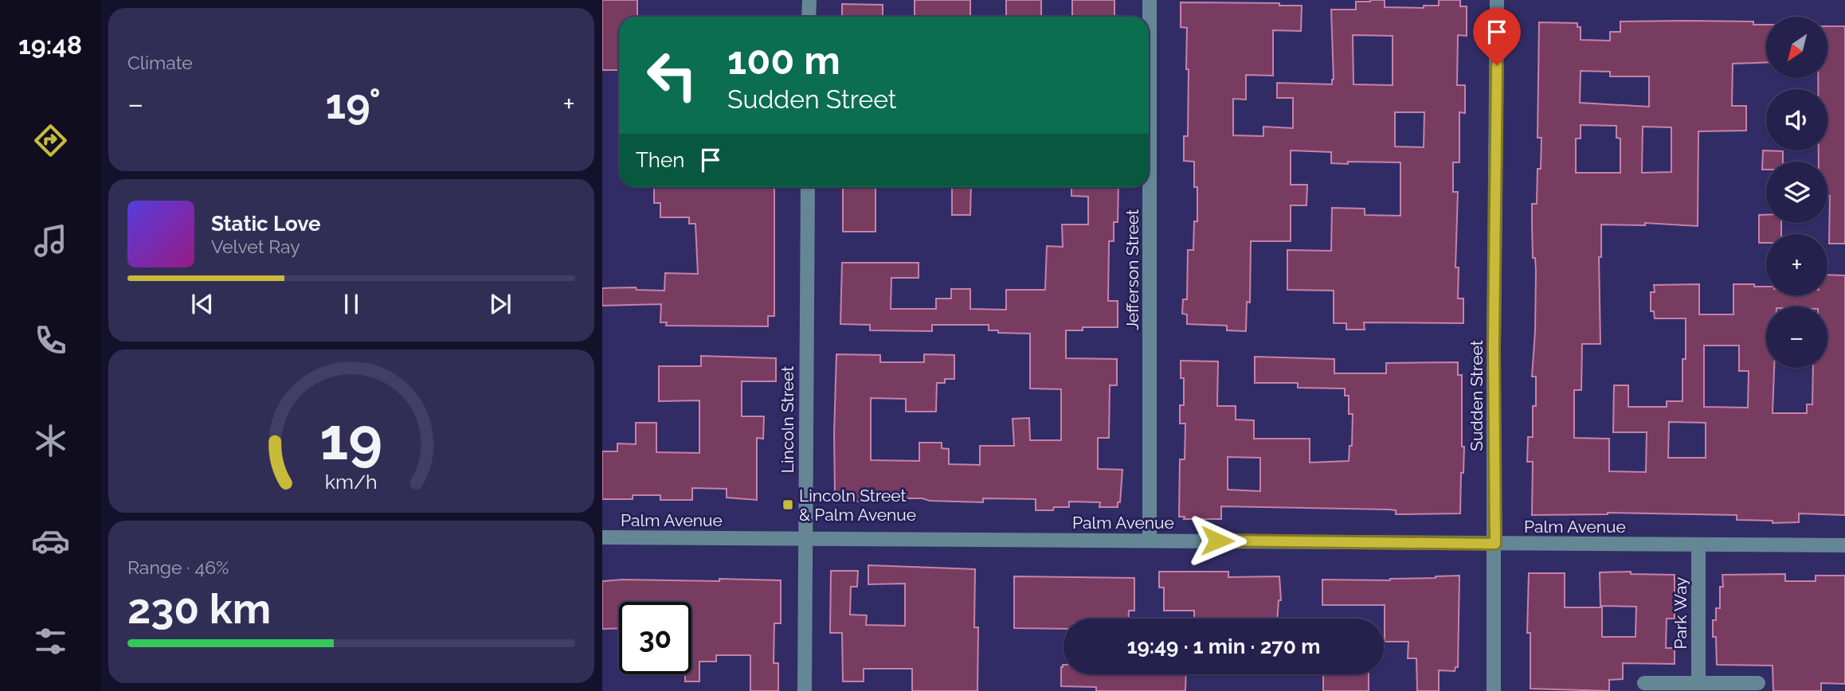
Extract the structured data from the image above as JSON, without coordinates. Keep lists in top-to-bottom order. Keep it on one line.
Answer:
{"streets":{"street":["Jefferson Street","Sudden Street","Lincoln Street","Palm Avenue","Park Way"]},"crossings":[["Jefferson Street","Palm Avenue"],["Sudden Street","Palm Avenue"],["Lincoln Street","Palm Avenue"],["Palm Avenue","Park Way"]],"places":{"transit":["Lincoln Street & Palm Avenue"]},"north":"bottom left","page":{"tabs":"19:48","tile":["Climate",["Range · 46%","230 km"]],"map_buttons":["+","−"],"turn":["100 m","Sudden Street"],"heat":["−","19°","+"],"then":"Then","song":["Static Love","Velvet Ray"],"limit":"30","trip":"19:49 · 1 min · 270 m","gauge":["19","km/h"]}}
